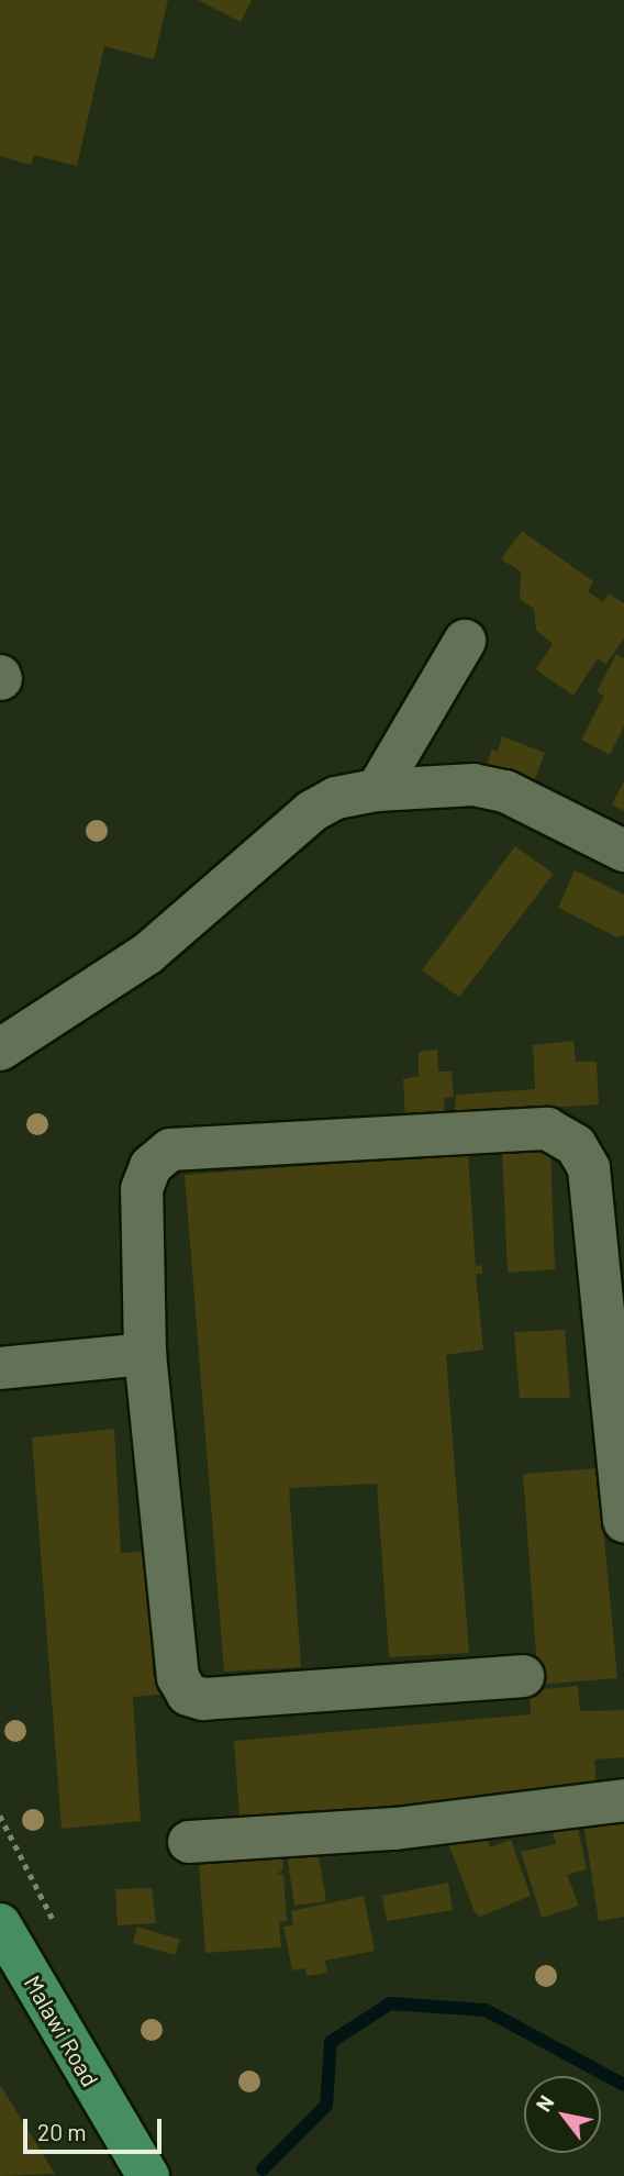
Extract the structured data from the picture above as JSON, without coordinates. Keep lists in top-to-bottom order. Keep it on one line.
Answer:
{"streets":{"main road":["Malawi Road"]},"scale_bar":"20 m","north":"top left"}
